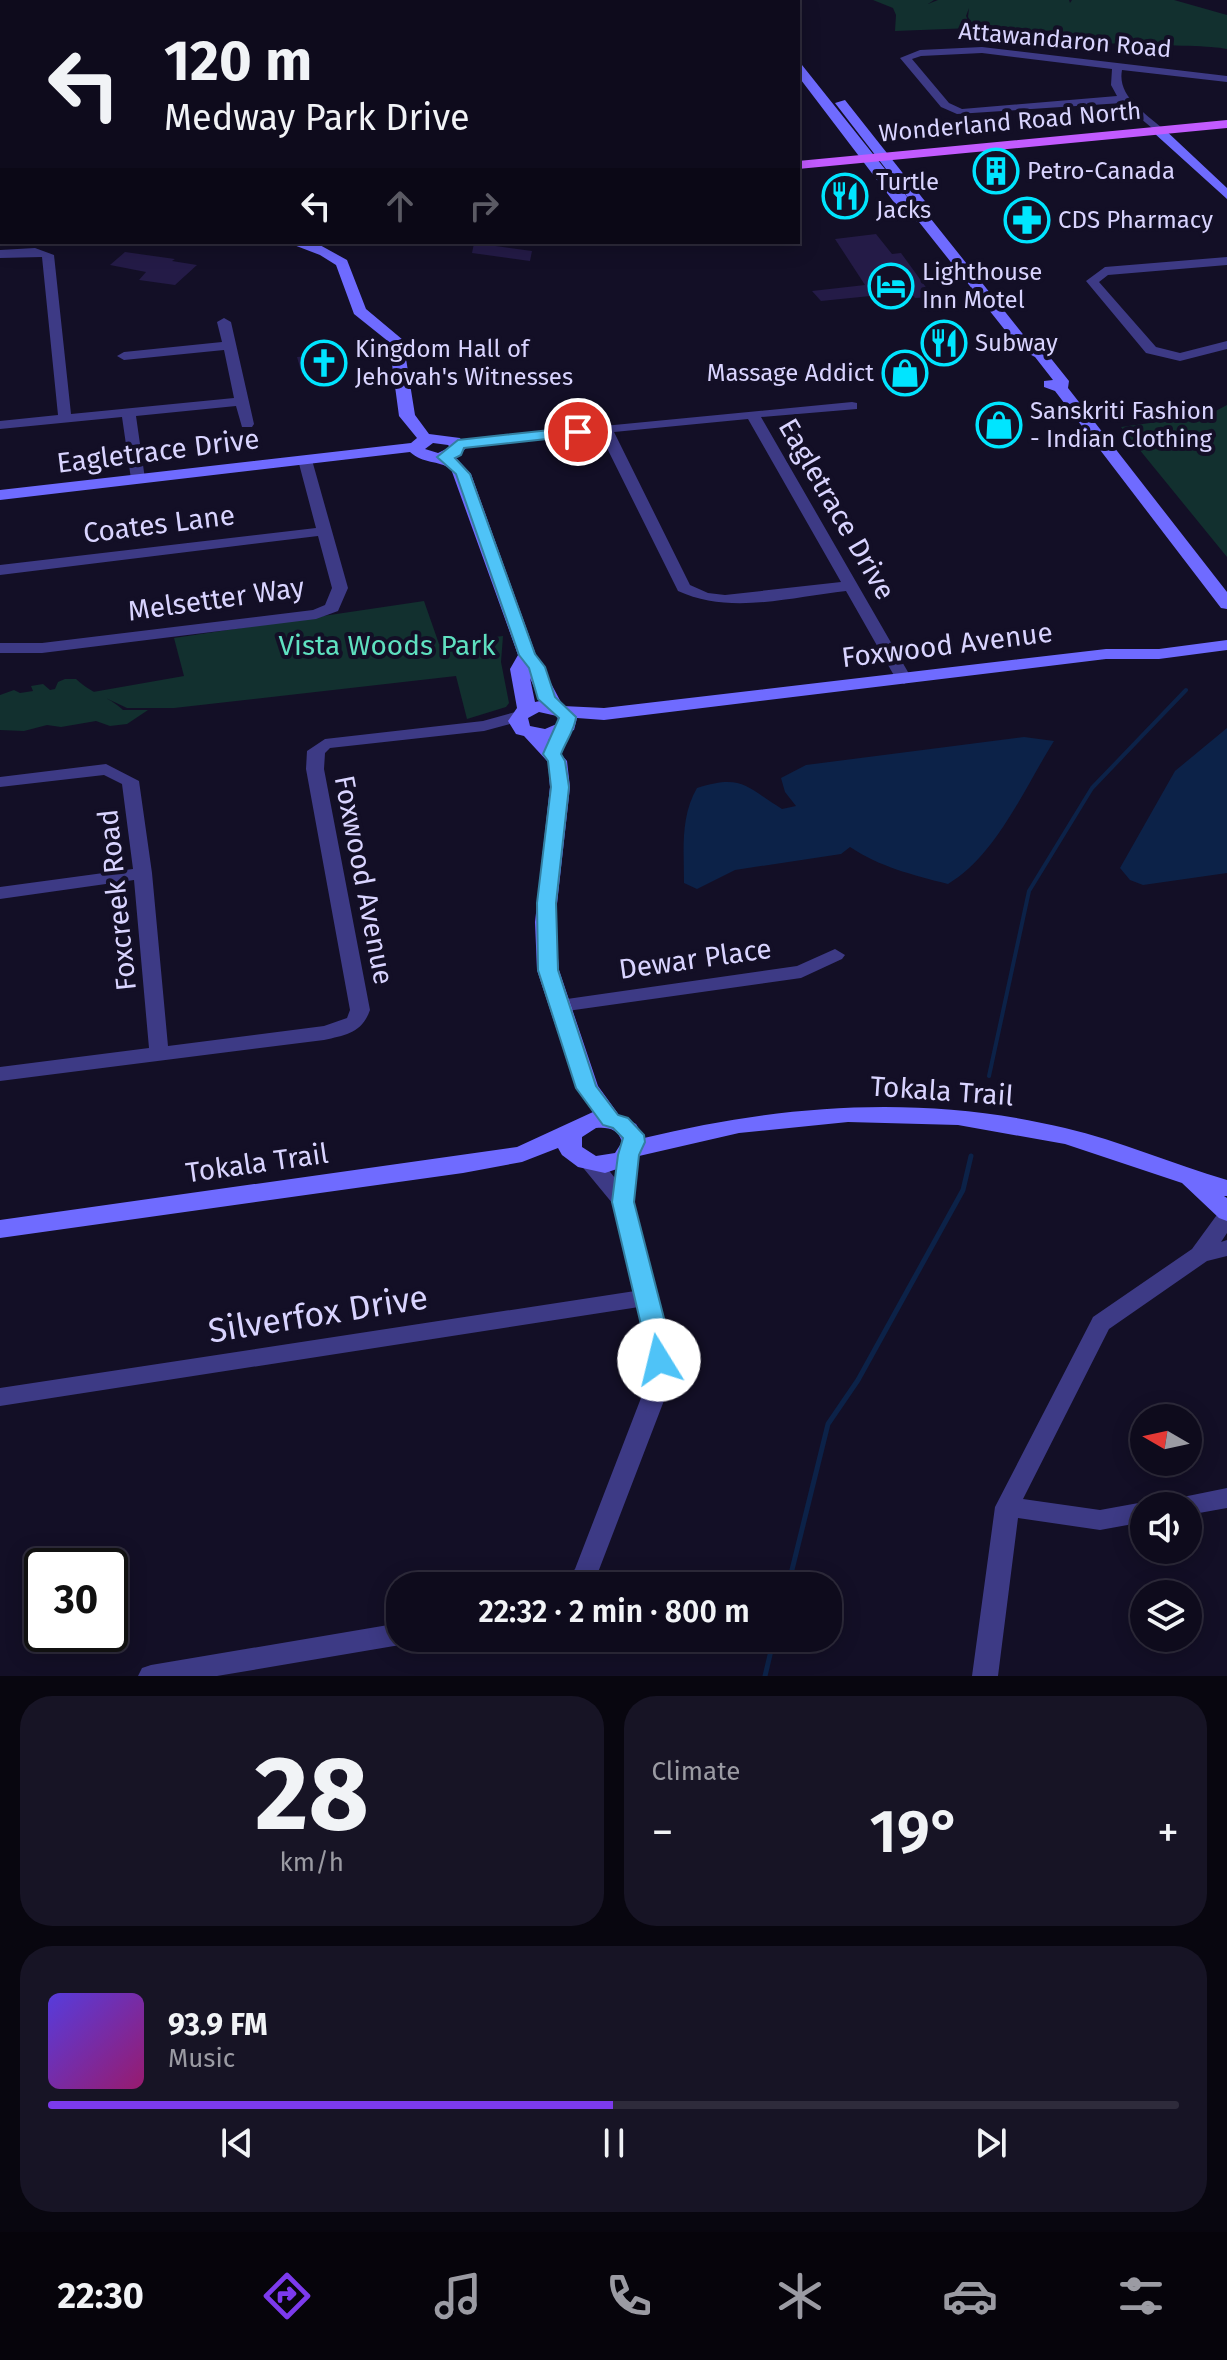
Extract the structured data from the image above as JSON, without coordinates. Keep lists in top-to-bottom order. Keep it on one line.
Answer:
{"streets":{"main road":["Wonderland Road North"],"street":["Attawandaron Road","Eagletrace Drive","Coates Lane","Melsetter Way","Foxwood Avenue","Foxcreek Road","Dewar Place","Tokala Trail","Silverfox Drive"]},"crossings":[["Eagletrace Drive","Melsetter Way"],["Eagletrace Drive","Foxwood Avenue"],["Coates Lane","Melsetter Way"],["Foxwood Avenue","Foxcreek Road"]],"parks":["Vista Woods Park"],"places":{"building":["Petro-Canada"],"restaurant":["Turtle Jacks","Subway"],"pharmacy":["CDS Pharmacy"],"hotel":["Lighthouse Inn Motel"],"church":["Kingdom Hall of Jehovah's Witnesses"],"shop":["Massage Addict","Sanskriti Fashion - Indian Clothing"]},"north":"left","page":{"turn":["120 m","Medway Park Drive"],"limit":"30","trip":"22:32 · 2 min · 800 m","tile":[["28","km/h"],"Climate"],"heat":["−","19°","+"],"song":["93.9 FM","Music"],"tabs":"22:30"}}
